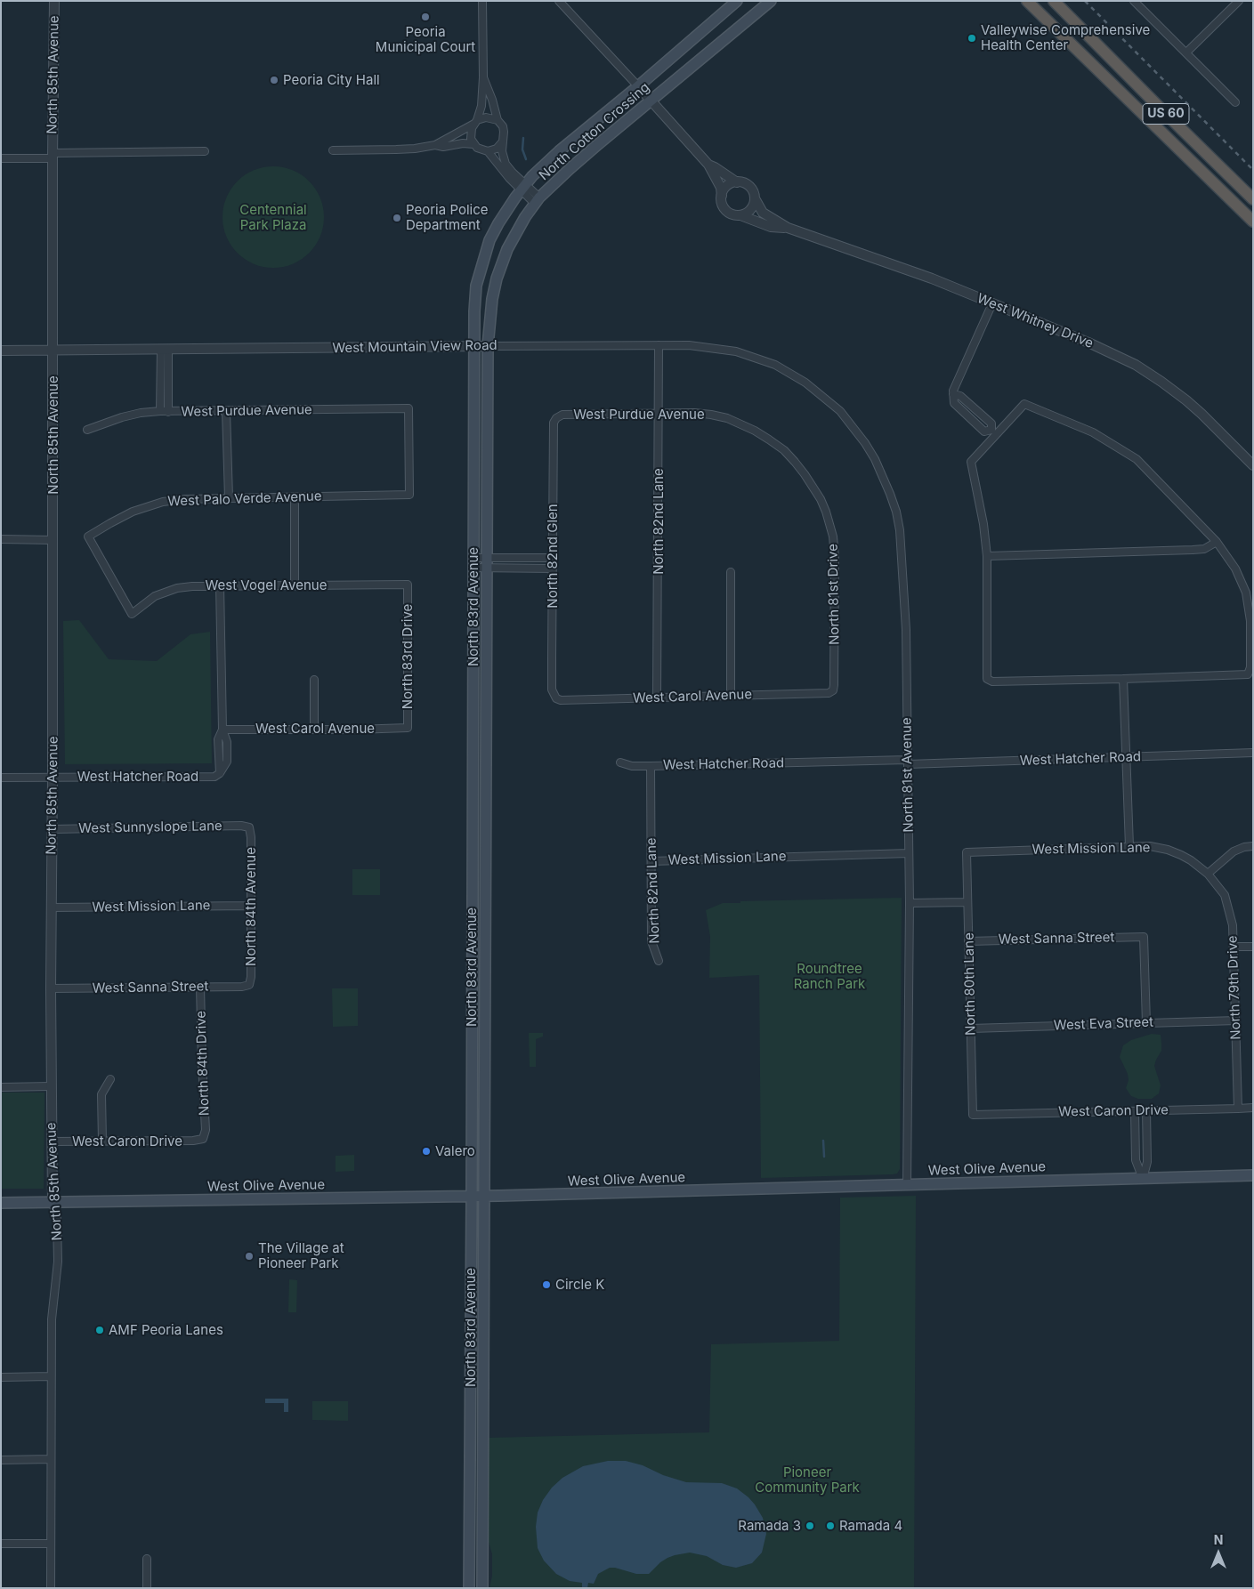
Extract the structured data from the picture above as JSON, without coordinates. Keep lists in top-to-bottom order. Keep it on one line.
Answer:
{"streets":{"highway":["US 60"],"main road":["North Cotton Crossing","North 83rd Avenue","West Olive Avenue"],"street":["North 85th Avenue","West Whitney Drive","West Mountain View Road","West Purdue Avenue","West Palo Verde Avenue","North 82nd Lane","North 82nd Glen","West Vogel Avenue","North 81st Drive","North 83rd Drive","West Carol Avenue","West Hatcher Road","North 81st Avenue","West Sunnyslope Lane","West Mission Lane","North 84th Avenue","West Sanna Street","North 80th Lane","North 79th Drive","West Eva Street","North 84th Drive","West Caron Drive"]},"crossings":[["North 85th Avenue","West Mountain View Road"],["North 85th Avenue","West Hatcher Road"],["North 85th Avenue","West Sunnyslope Lane"],["North 85th Avenue","West Mission Lane"],["North 85th Avenue","West Sanna Street"],["North 85th Avenue","West Caron Drive"],["North 85th Avenue","West Olive Avenue"],["North Cotton Crossing","West Whitney Drive"],["North Cotton Crossing","West Mountain View Road"],["North Cotton Crossing","North 83rd Avenue"],["West Mountain View Road","North 82nd Lane"],["West Mountain View Road","North 83rd Avenue"],["West Mountain View Road","North 81st Avenue"],["West Purdue Avenue","West Palo Verde Avenue"],["West Purdue Avenue","North 82nd Lane"],["West Purdue Avenue","North 82nd Glen"],["West Purdue Avenue","North 81st Drive"],["West Palo Verde Avenue","West Vogel Avenue"],["North 82nd Lane","West Carol Avenue"],["North 82nd Lane","West Hatcher Road"],["North 82nd Lane","West Mission Lane"],["North 82nd Glen","West Carol Avenue"],["West Vogel Avenue","North 83rd Drive"],["North 81st Drive","West Carol Avenue"],["North 83rd Avenue","West Olive Avenue"],["North 83rd Drive","West Carol Avenue"],["West Carol Avenue","West Hatcher Road"],["West Hatcher Road","North 81st Avenue"],["North 81st Avenue","West Mission Lane"],["North 81st Avenue","West Olive Avenue"],["West Sunnyslope Lane","North 84th Avenue"],["West Mission Lane","North 84th Avenue"],["West Mission Lane","North 80th Lane"],["West Mission Lane","North 79th Drive"],["North 84th Avenue","West Sanna Street"],["West Sanna Street","North 80th Lane"],["West Sanna Street","West Eva Street"],["West Sanna Street","North 84th Drive"],["North 80th Lane","West Eva Street"],["North 80th Lane","West Caron Drive"],["North 79th Drive","West Eva Street"],["North 79th Drive","West Caron Drive"],["North 84th Drive","West Caron Drive"]],"parks":["Centennial Park Plaza","Roundtree Ranch Park","Pioneer Community Park"],"places":["Peoria Municipal Court","Valleywise Comprehensive Health Center","Peoria City Hall","Peoria Police Department","Valero","The Village at Pioneer Park","Circle K","AMF Peoria Lanes","Ramada 3","Ramada 4"],"north":"top"}
